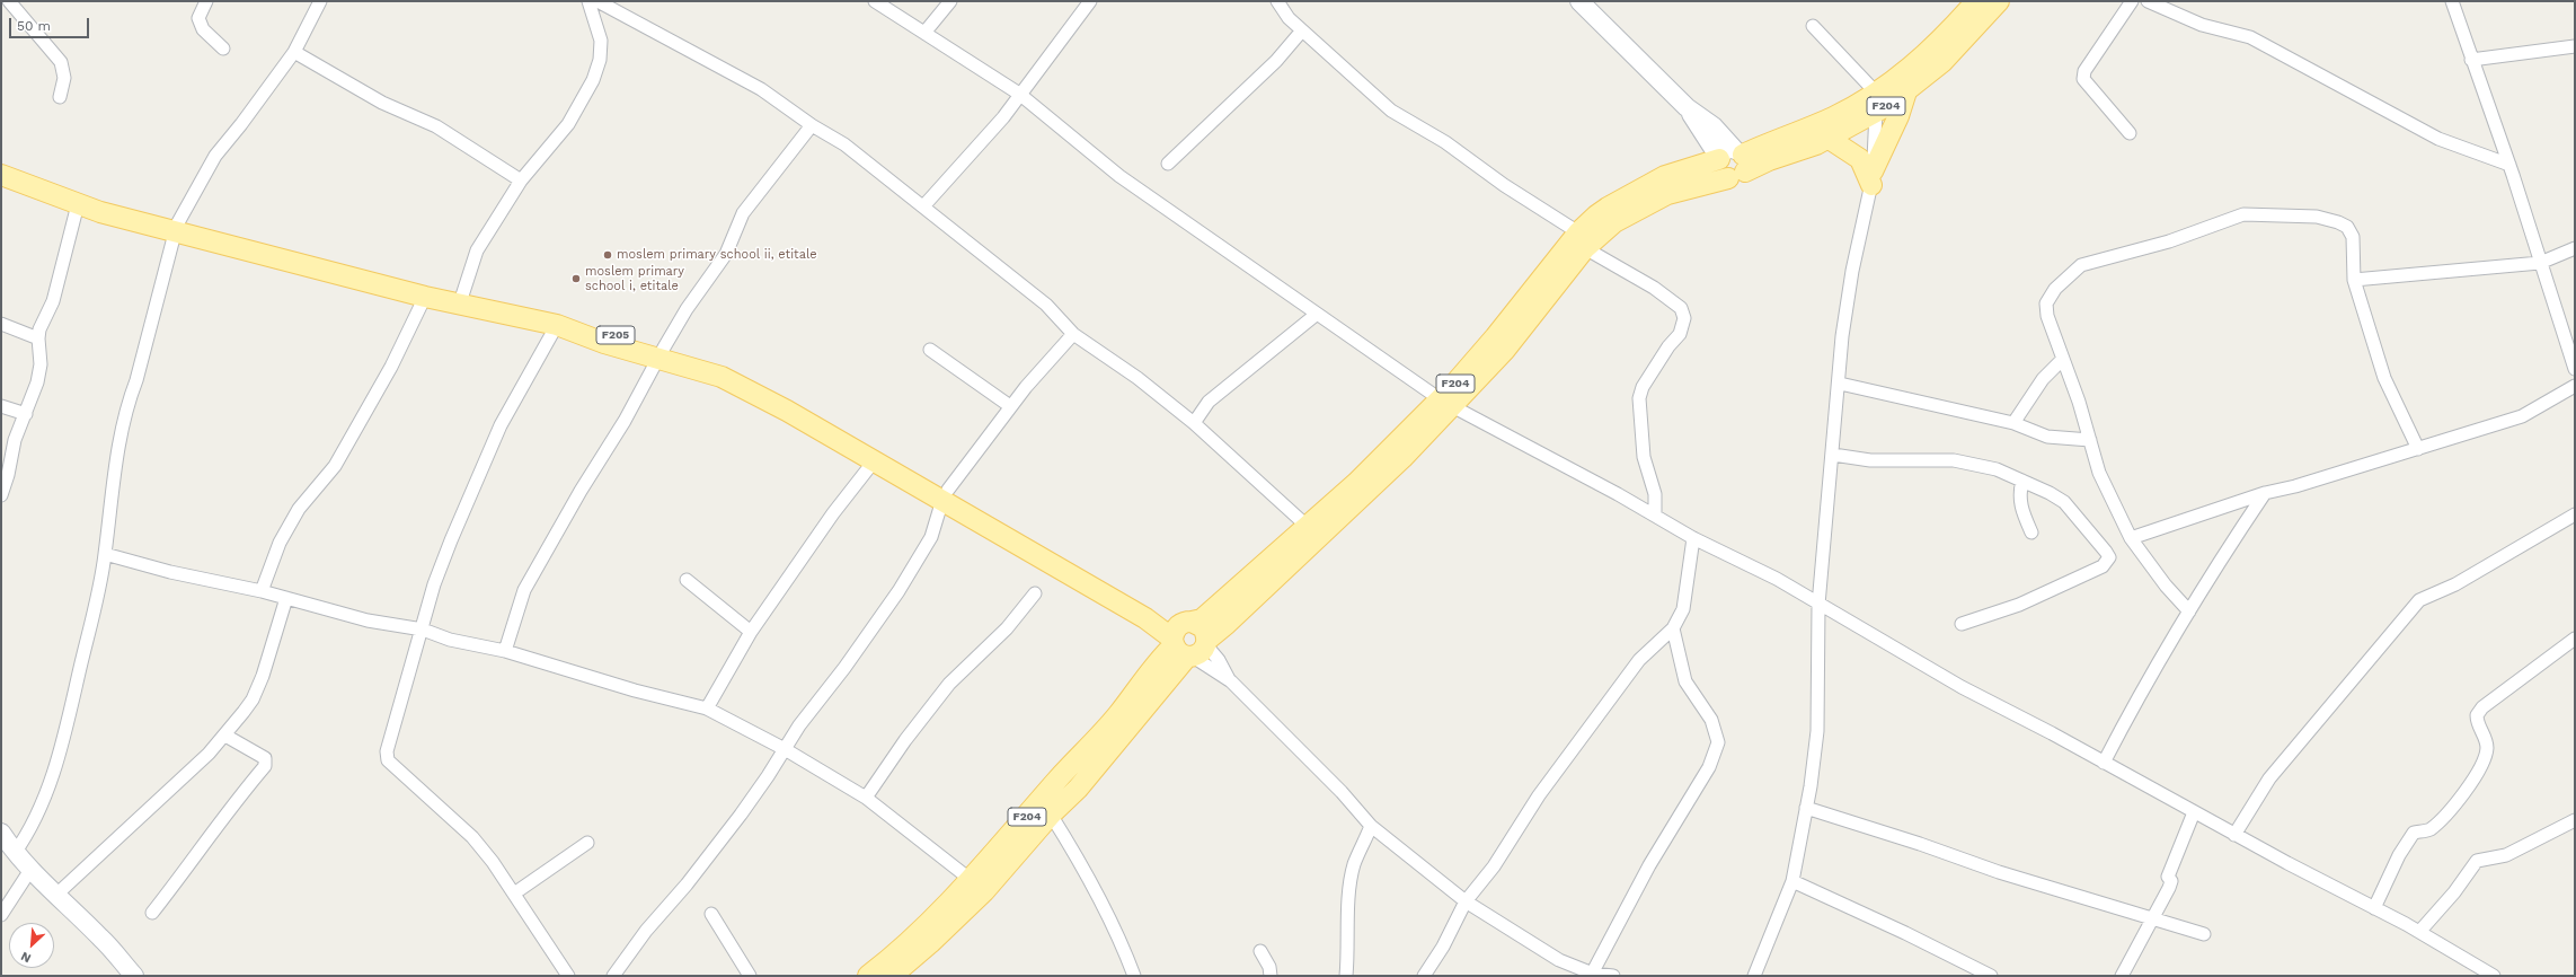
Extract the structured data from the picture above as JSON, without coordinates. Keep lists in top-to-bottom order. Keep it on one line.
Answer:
{"streets":{"main road":["F204","F205"]},"crossings":[["F204","F205"]],"places":["moslem primary school ii, etitale","moslem primary school i, etitale"],"scale_bar":"50 m","north":"bottom left"}
